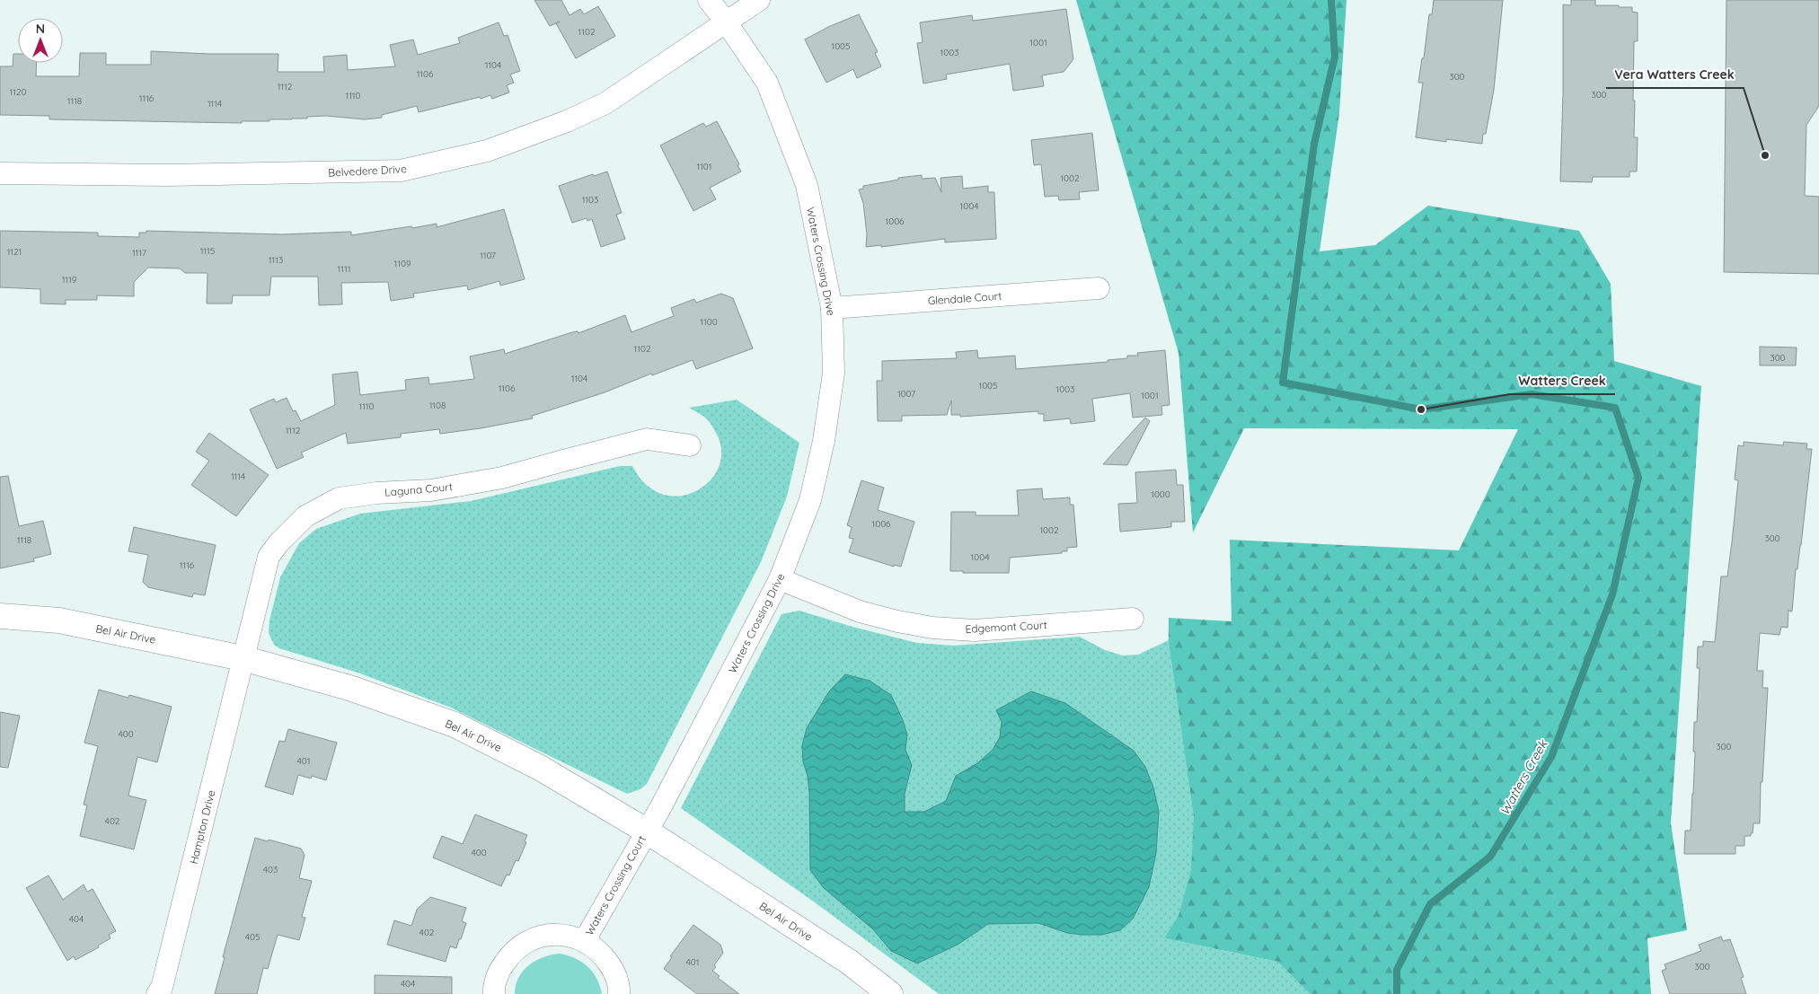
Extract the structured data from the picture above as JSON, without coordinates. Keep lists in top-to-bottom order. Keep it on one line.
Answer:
{"streets":{"street":["Belvedere Drive","Waters Crossing Drive","Glendale Court","Laguna Court","Edgemont Court","Bel Air Drive","Hampton Drive","Waters Crossing Court"]},"crossings":[["Belvedere Drive","Waters Crossing Drive"],["Waters Crossing Drive","Glendale Court"],["Waters Crossing Drive","Edgemont Court"],["Waters Crossing Drive","Bel Air Drive"],["Waters Crossing Drive","Waters Crossing Court"],["Laguna Court","Bel Air Drive"],["Laguna Court","Hampton Drive"],["Bel Air Drive","Hampton Drive"],["Bel Air Drive","Waters Crossing Court"]],"water":["Watters Creek"],"places":["Vera Watters Creek","Watters Creek"],"house_numbers":["1102","1001","1005","1003","1104","1106","300","1112","1120","300","1110","1116","1118","1114","1101","1002","1103","1004","1006","1115","1121","1117","1107","1113","1109","1111","1119","1100","1102","300","1104","1005","1106","1003","1007","1001","1108","1110","1112","1114","1000","1006","1002","300","1118","1004","1116","400","300","401","402","400","403","404","402","405","401","300","404"],"north":"top"}
